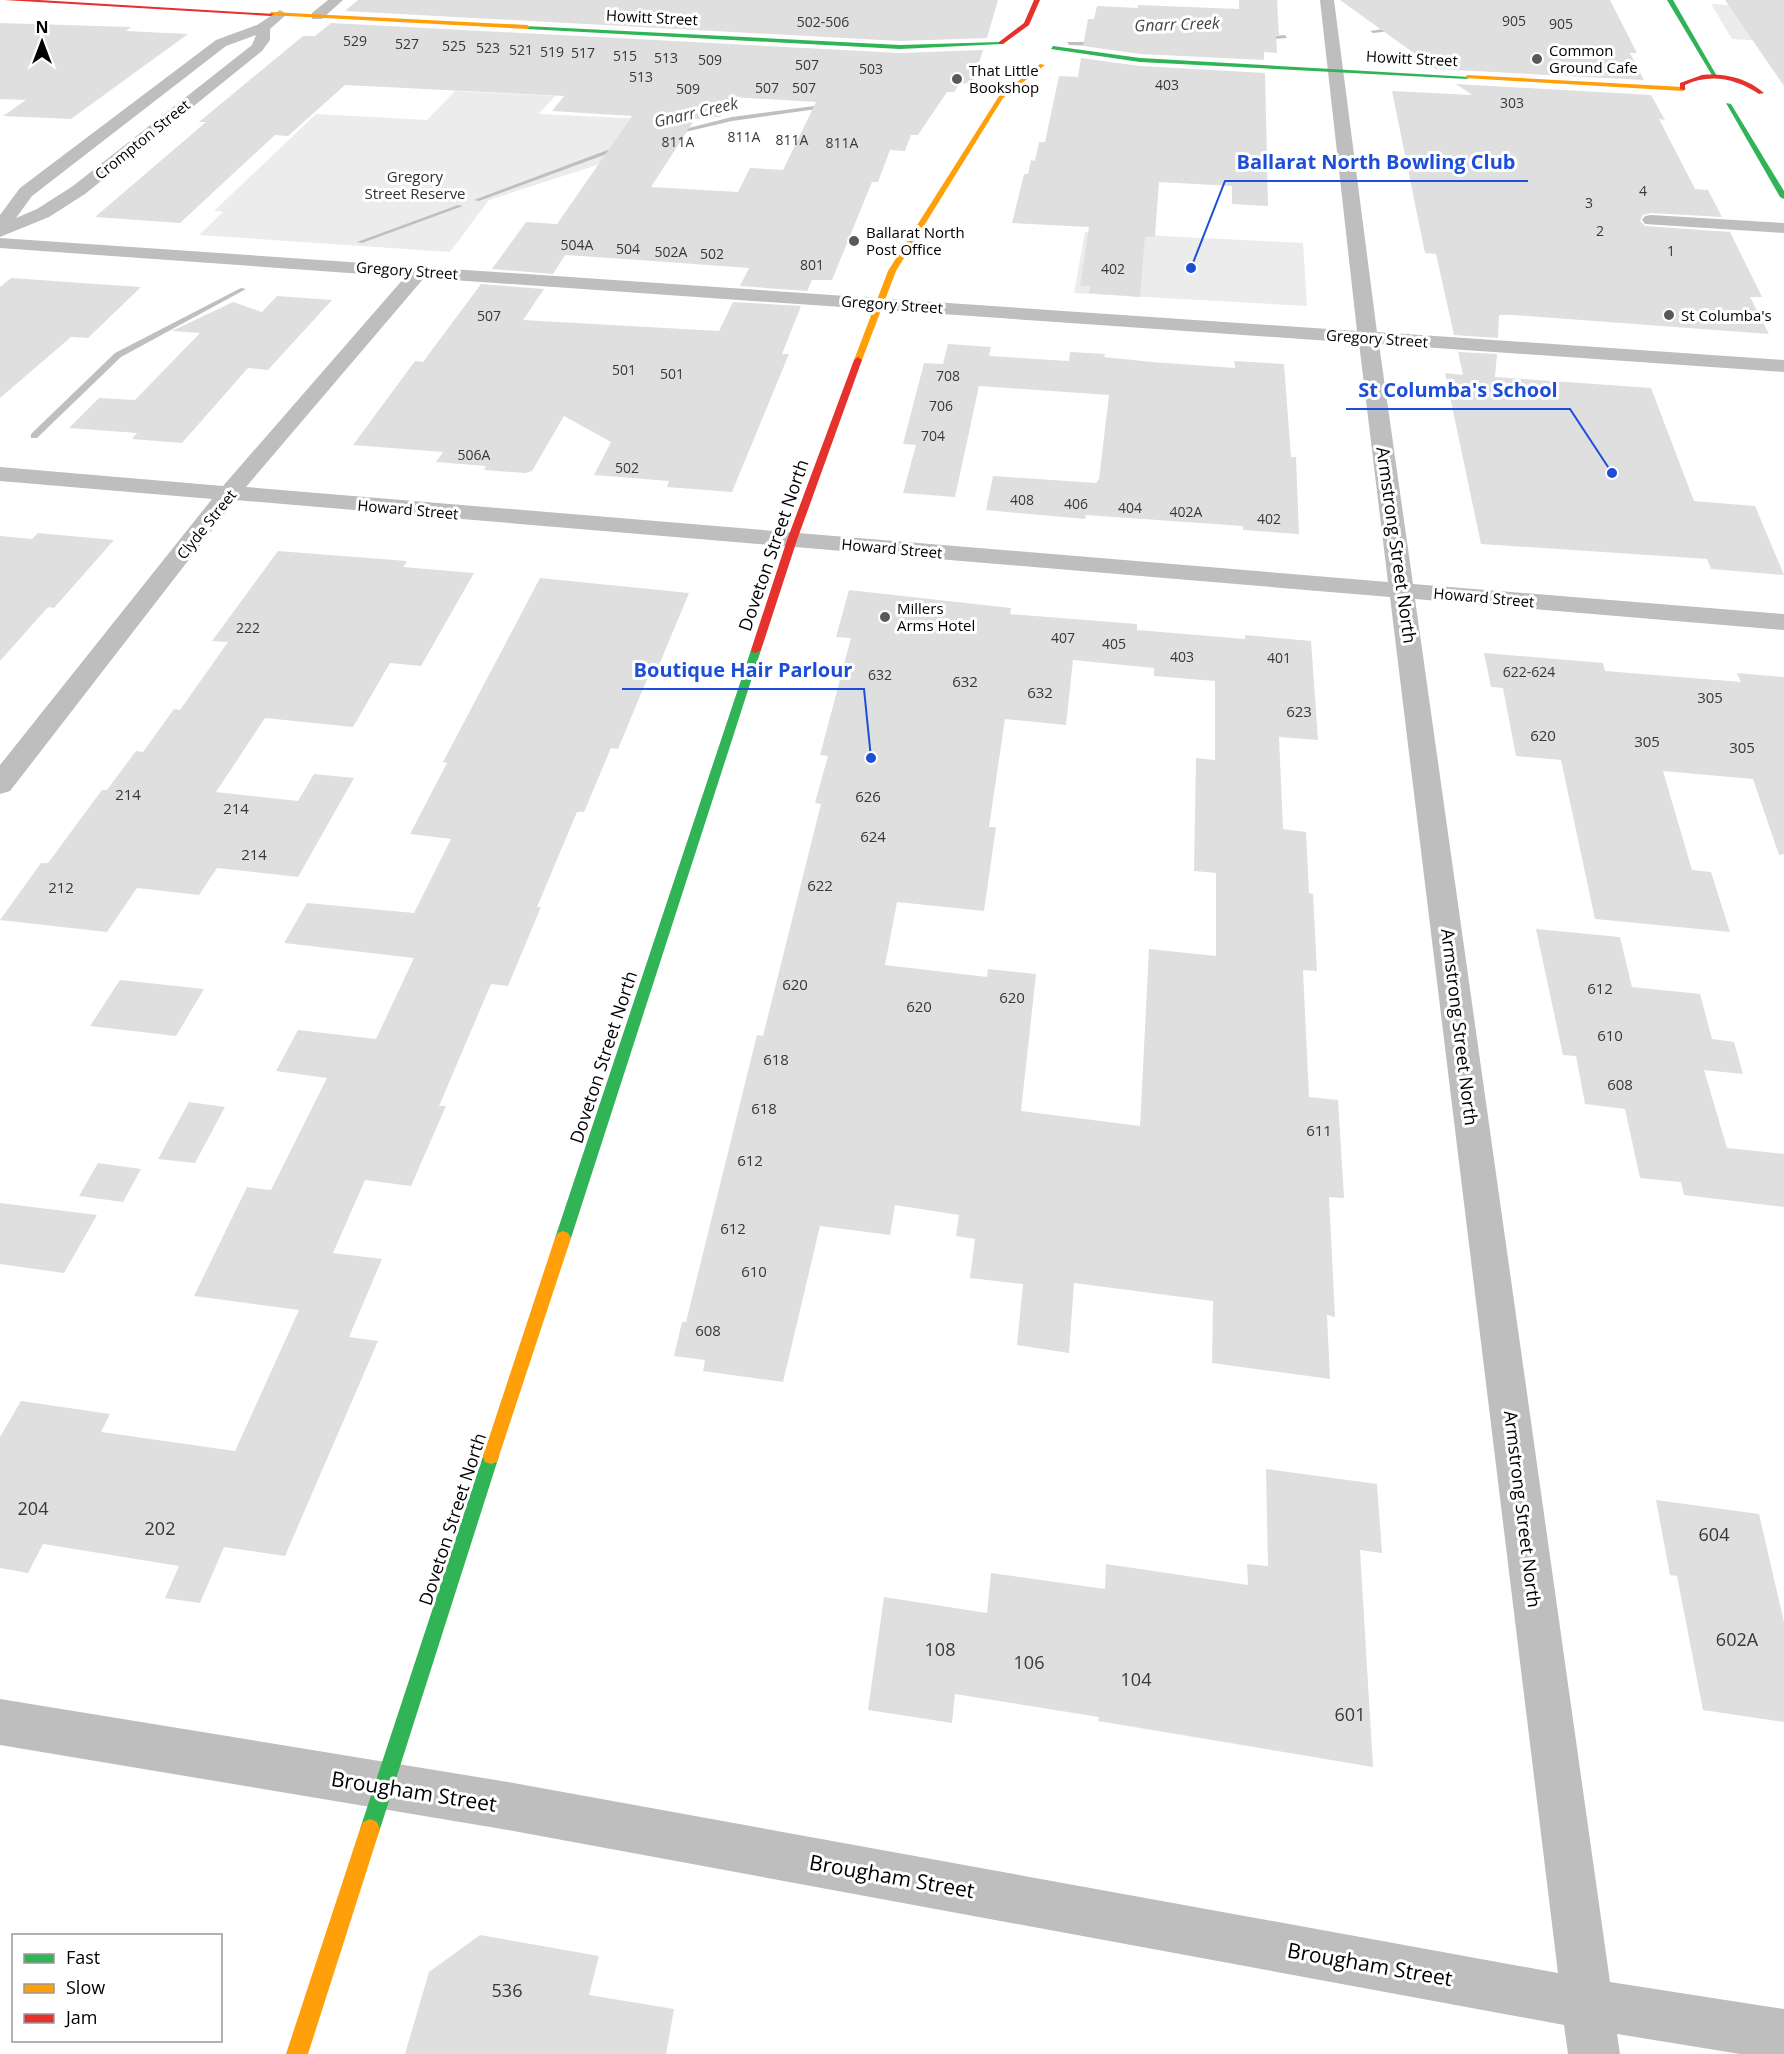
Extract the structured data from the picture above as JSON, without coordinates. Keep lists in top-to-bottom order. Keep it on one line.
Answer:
{"streets":{"main road":["Howitt Street","Doveton Street North"],"street":["Crompton Street","Gregory Street","Howard Street","Clyde Street","Armstrong Street North","Brougham Street"]},"crossings":[["Howitt Street","Crompton Street"],["Howitt Street","Doveton Street North"],["Howitt Street","Armstrong Street North"],["Gregory Street","Clyde Street"],["Gregory Street","Doveton Street North"],["Gregory Street","Armstrong Street North"],["Howard Street","Clyde Street"],["Howard Street","Doveton Street North"],["Howard Street","Armstrong Street North"],["Doveton Street North","Brougham Street"],["Armstrong Street North","Brougham Street"]],"water":["Gnarr Creek"],"parks":["Gregory Street Reserve"],"places":["Common Ground Cafe","That Little Bookshop","Ballarat North Post Office","Ballarat North Bowling Club","St Columba's","St Columba's School","Millers Arms Hotel","Boutique Hair Parlour"],"house_numbers":["905","502-506","905","529","527","525","523","521","519","517","515","513","509","507","503","513","403","507","507","509","303","811A","811A","811A","811A","4","3","2","504A","504","1","502A","502","801","402","507","501","501","708","706","704","506A","502","408","406","404","402A","402","222","407","405","403","401","622-624","632","632","632","305","623","620","305","305","214","626","214","624","214","622","212","620","612","620","620","610","618","608","618","611","612","612","610","608","204","202","604","602A","108","106","104","601","536"],"legend":["Fast","Slow","Jam"],"north":"top"}
